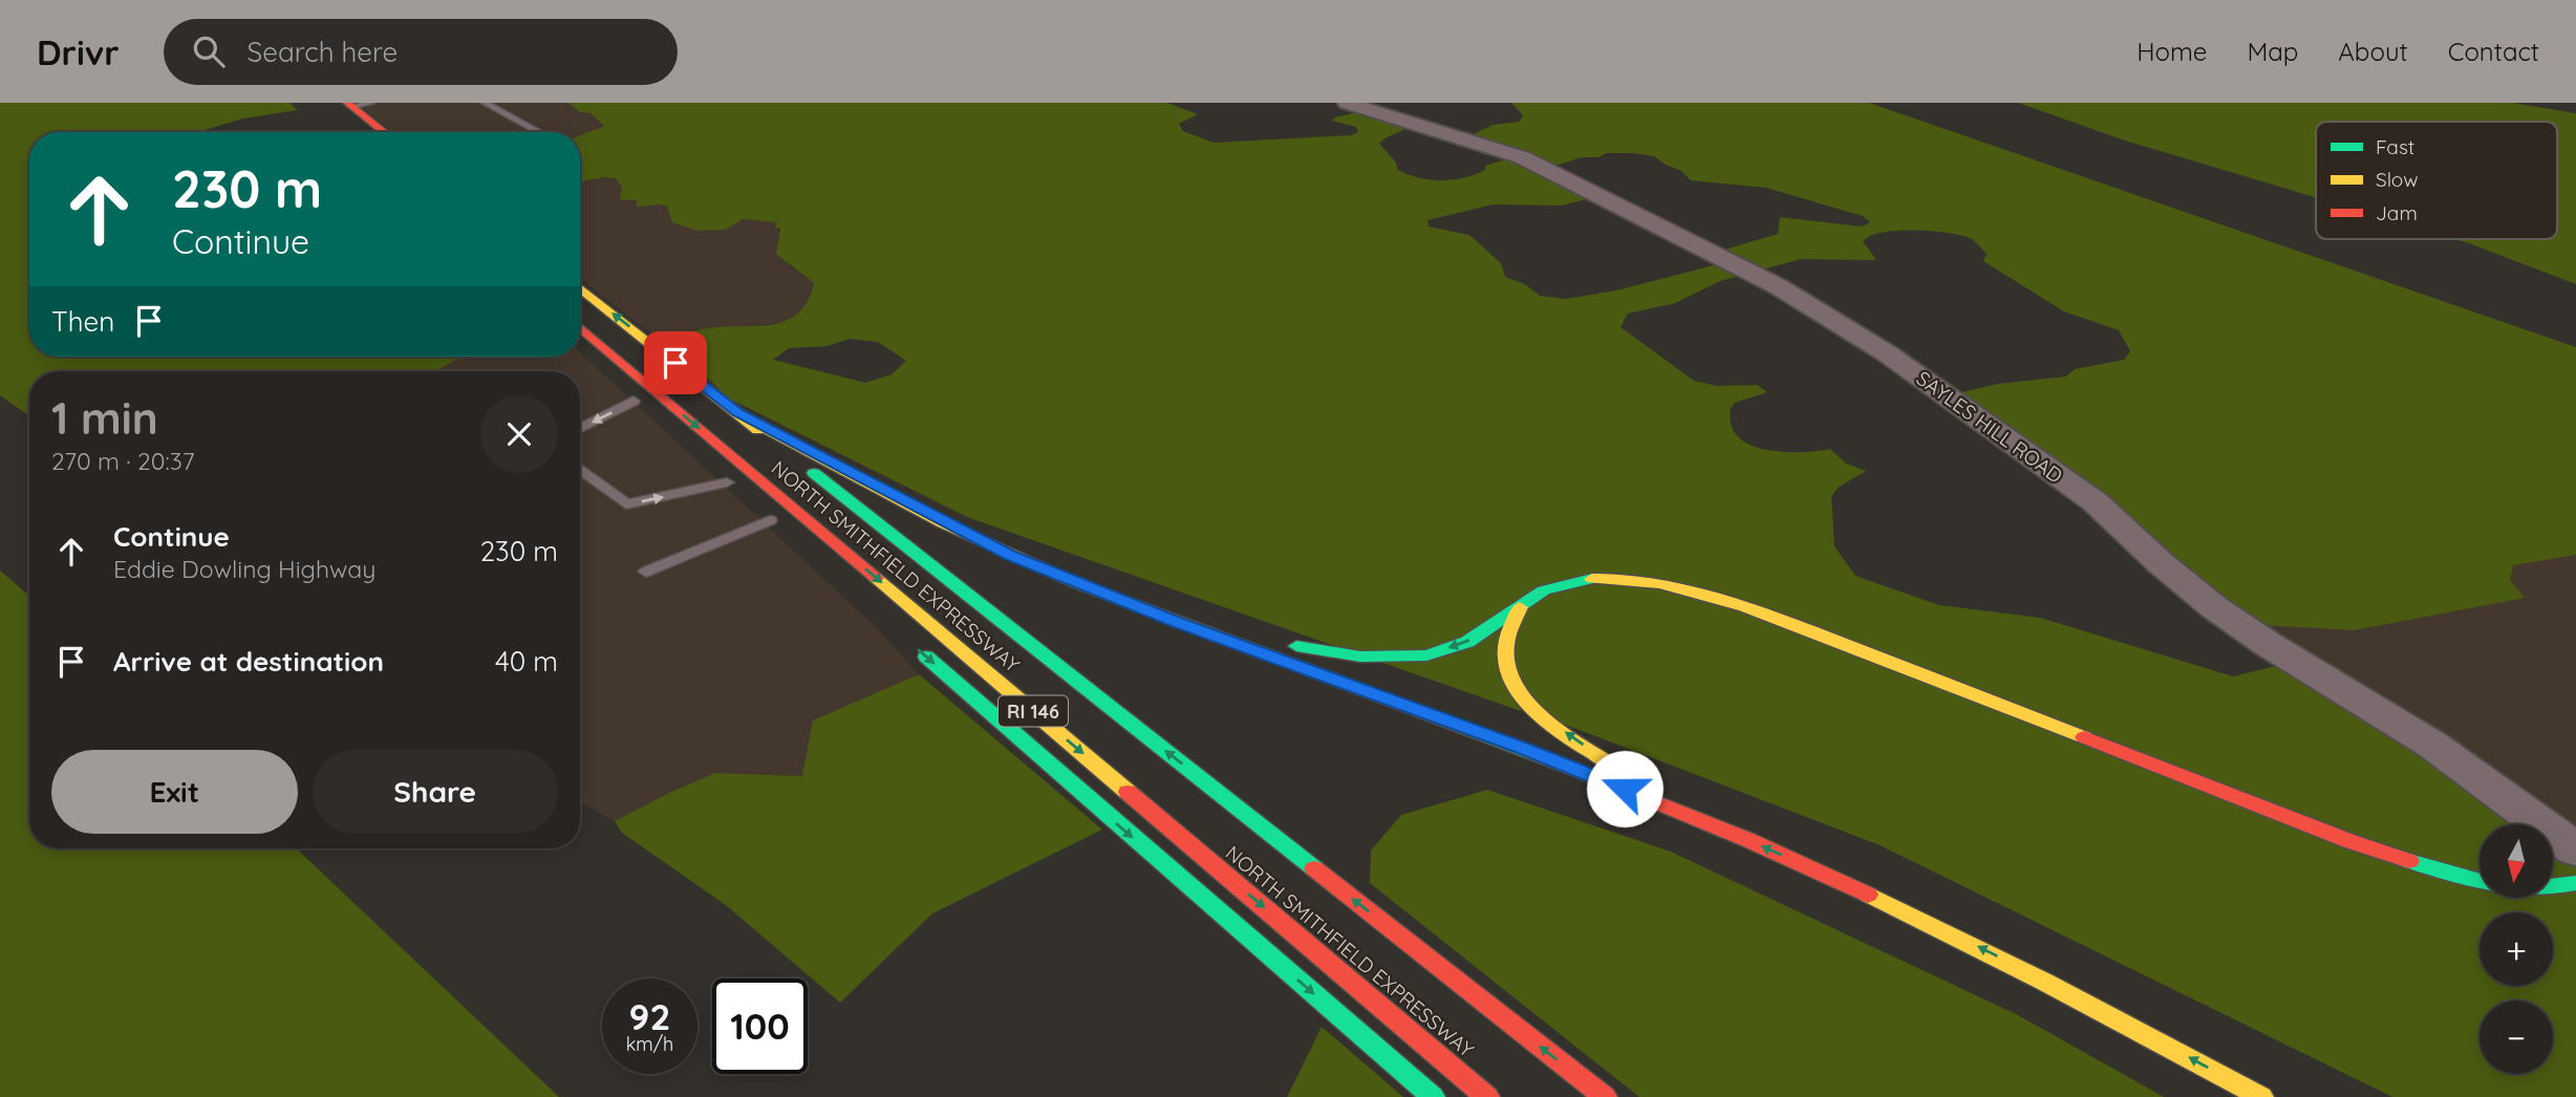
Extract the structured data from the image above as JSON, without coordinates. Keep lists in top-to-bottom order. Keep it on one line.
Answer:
{"streets":{"highway":["NORTH SMITHFIELD EXPRESSWAY","RI 146"],"street":["SAYLES HILL ROAD"]},"crossings":[["NORTH SMITHFIELD EXPRESSWAY","RI 146"]],"legend":["Fast","Slow","Jam"],"north":"bottom","page":{"header":"Drivr","search":"Search here","nav":["Home","Map","About","Contact"],"turn":["230 m","Continue"],"then":"Then","heading":["1 min","270 m · 20:37"],"list":[{"name":"Continue","note":"Eddie Dowling Highway","value":"230 m"},{"name":"Arrive at destination","value":"40 m"}],"buttons":["Exit","Share"],"map_buttons":["+","−"],"speed":"92 km/h","limit":"100"}}
